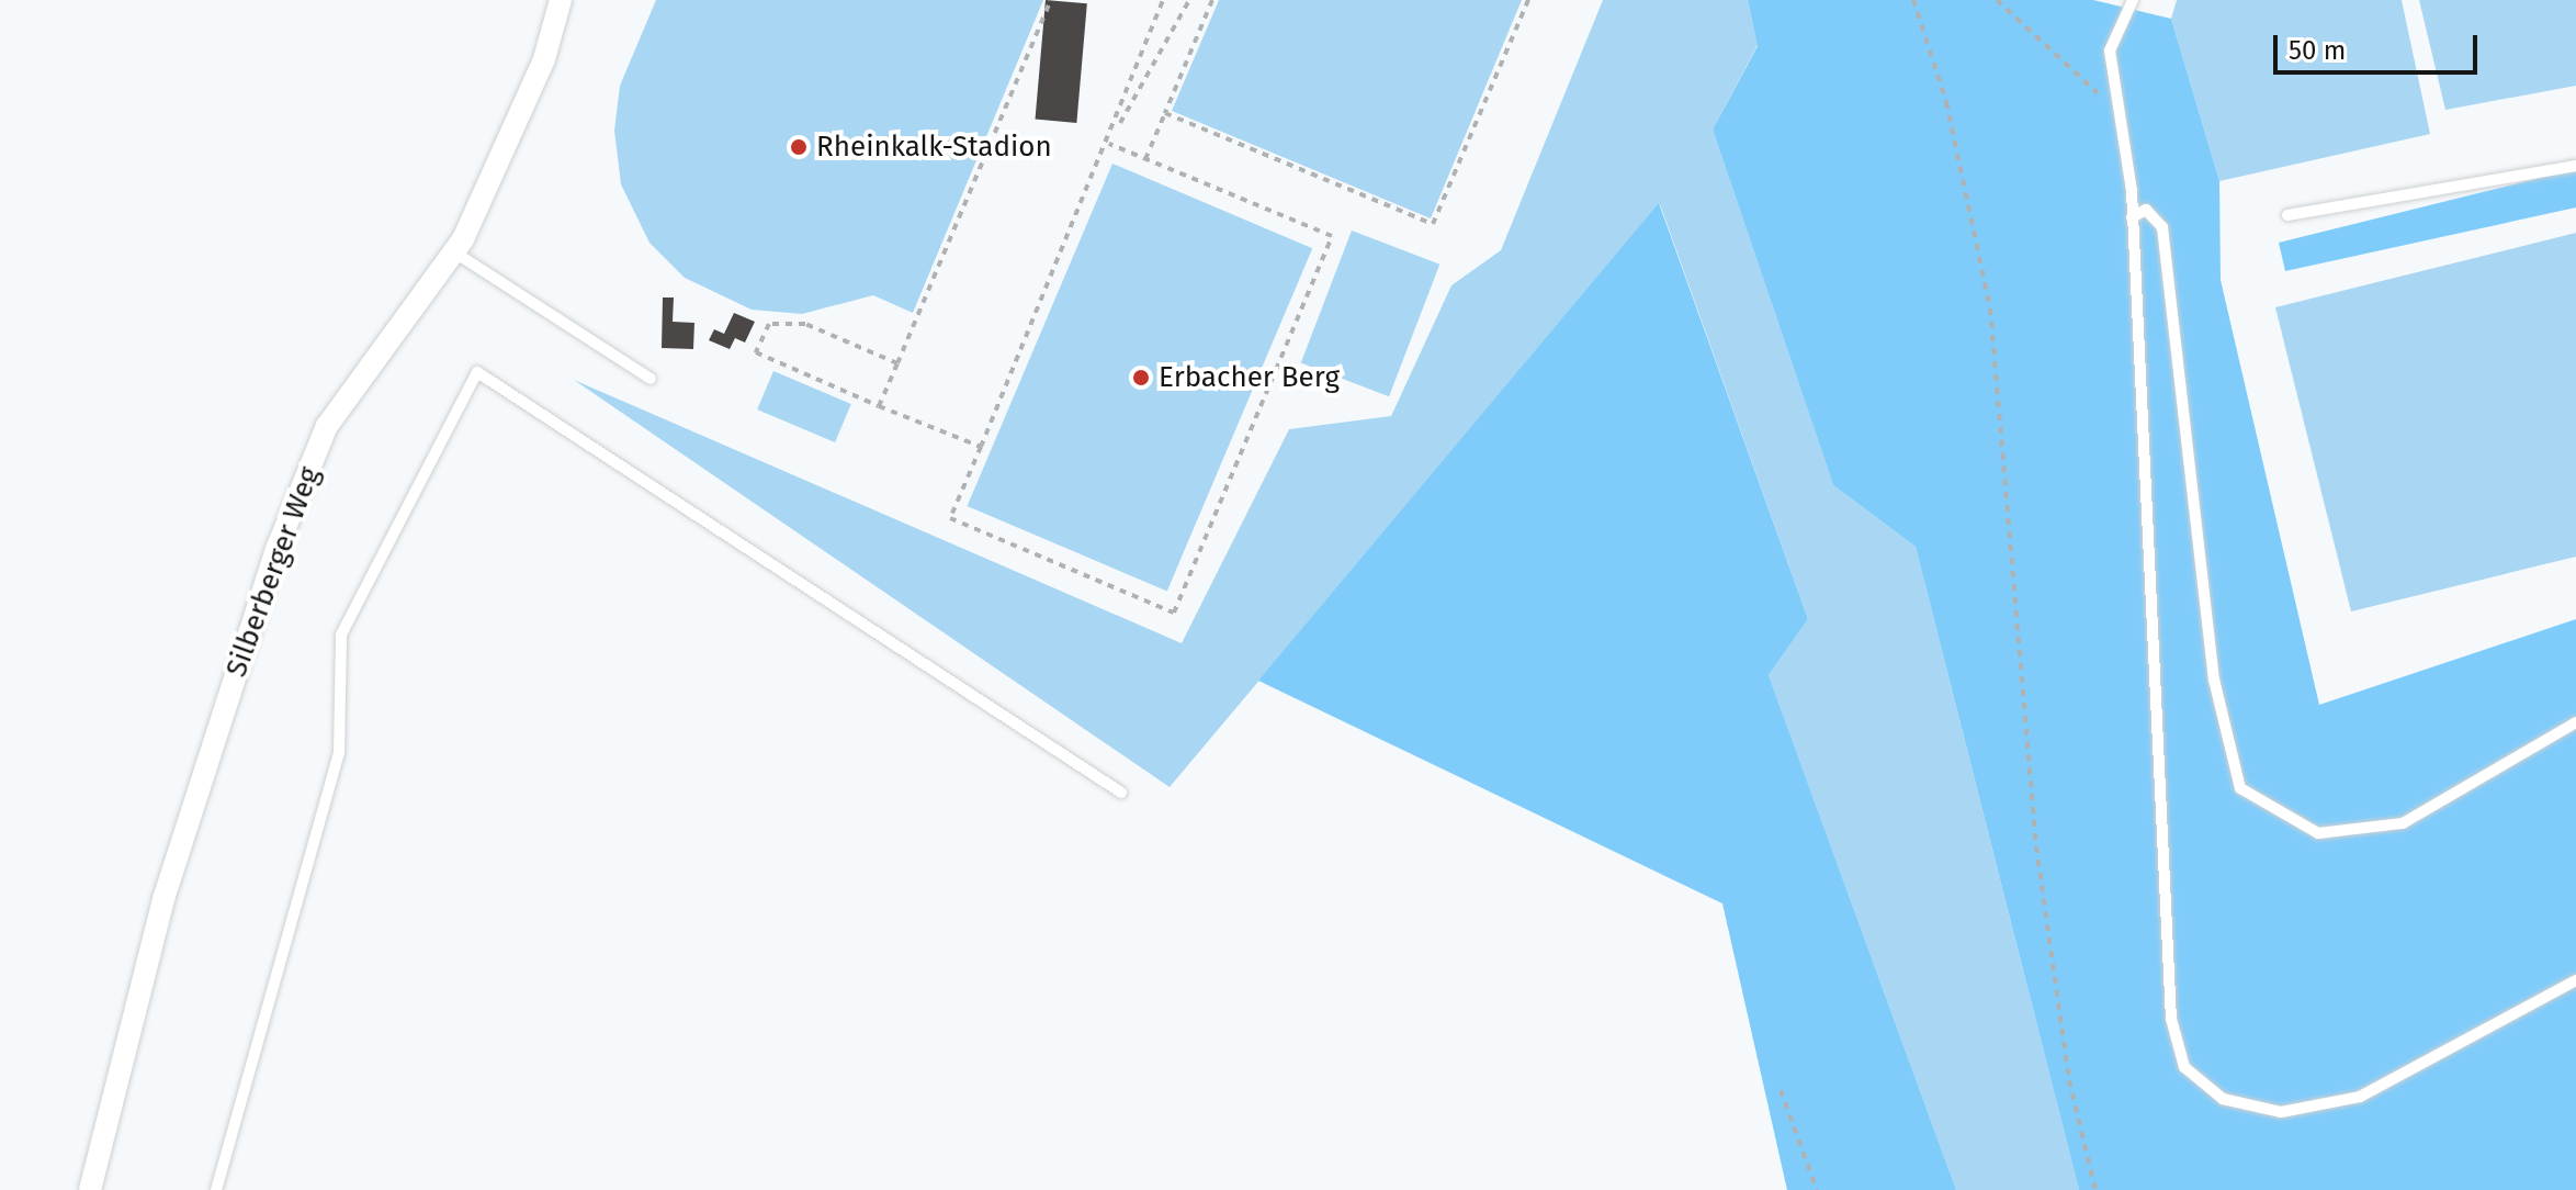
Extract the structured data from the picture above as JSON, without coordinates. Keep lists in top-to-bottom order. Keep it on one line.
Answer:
{"streets":{"street":["Silberberger Weg"]},"places":["Rheinkalk-Stadion","Erbacher Berg"],"scale_bar":"50 m"}
